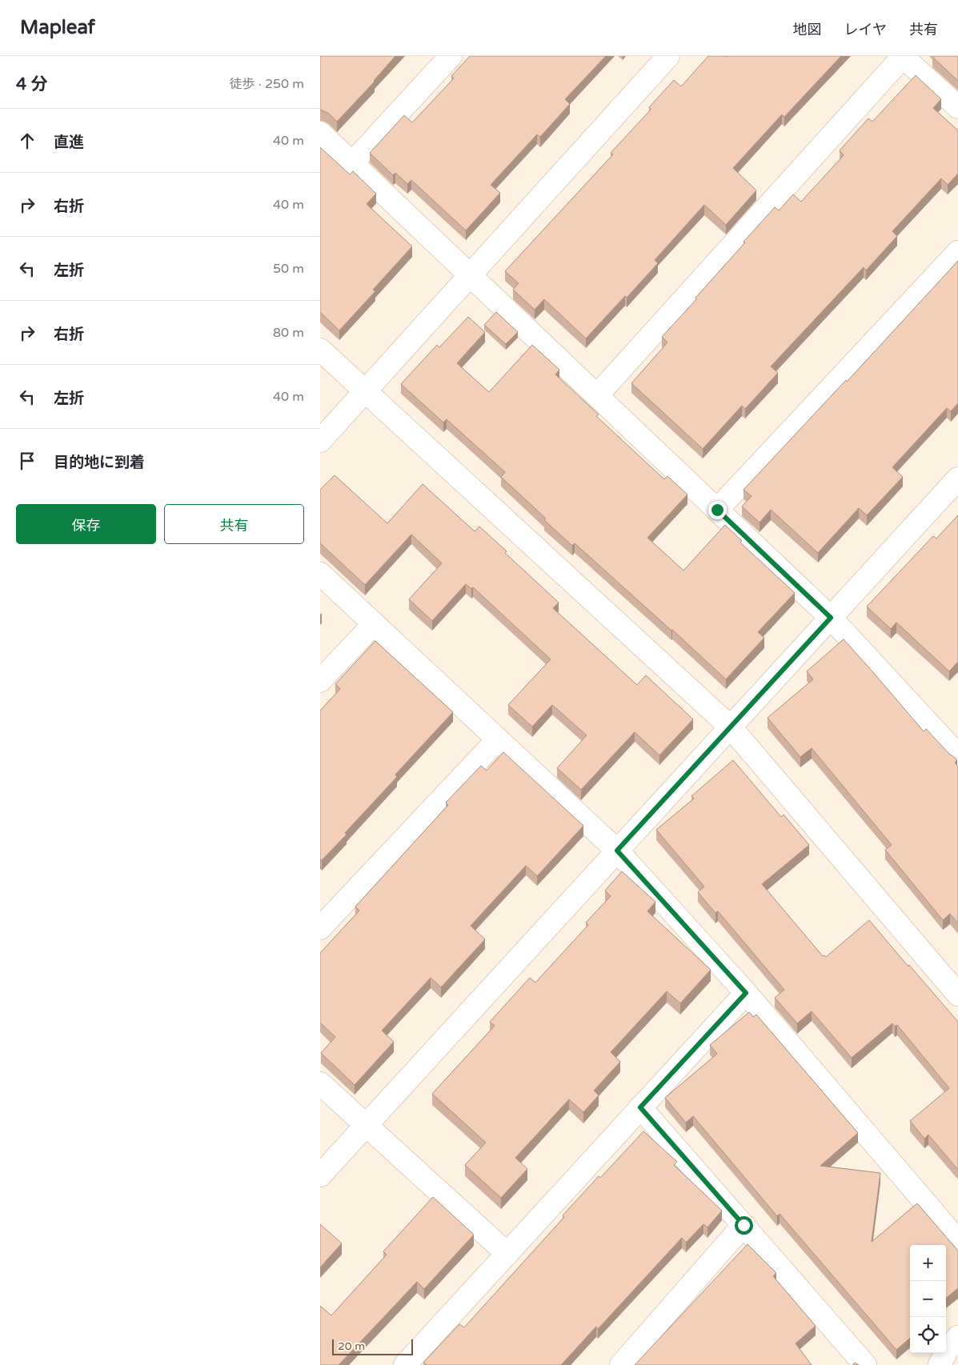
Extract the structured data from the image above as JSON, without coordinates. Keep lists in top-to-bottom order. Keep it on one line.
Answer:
{"scale_bar":"20 m","page":{"header":"Mapleaf","nav":["地図","レイヤ","共有"],"heading":["4 分","徒歩 · 250 m"],"list":[["直進","40 m"],["右折","40 m"],["左折","50 m"],["右折","80 m"],["左折","40 m"],"目的地に到着"],"buttons":["保存","共有"],"map_buttons":["+","−"],"scale":"20 m"}}
